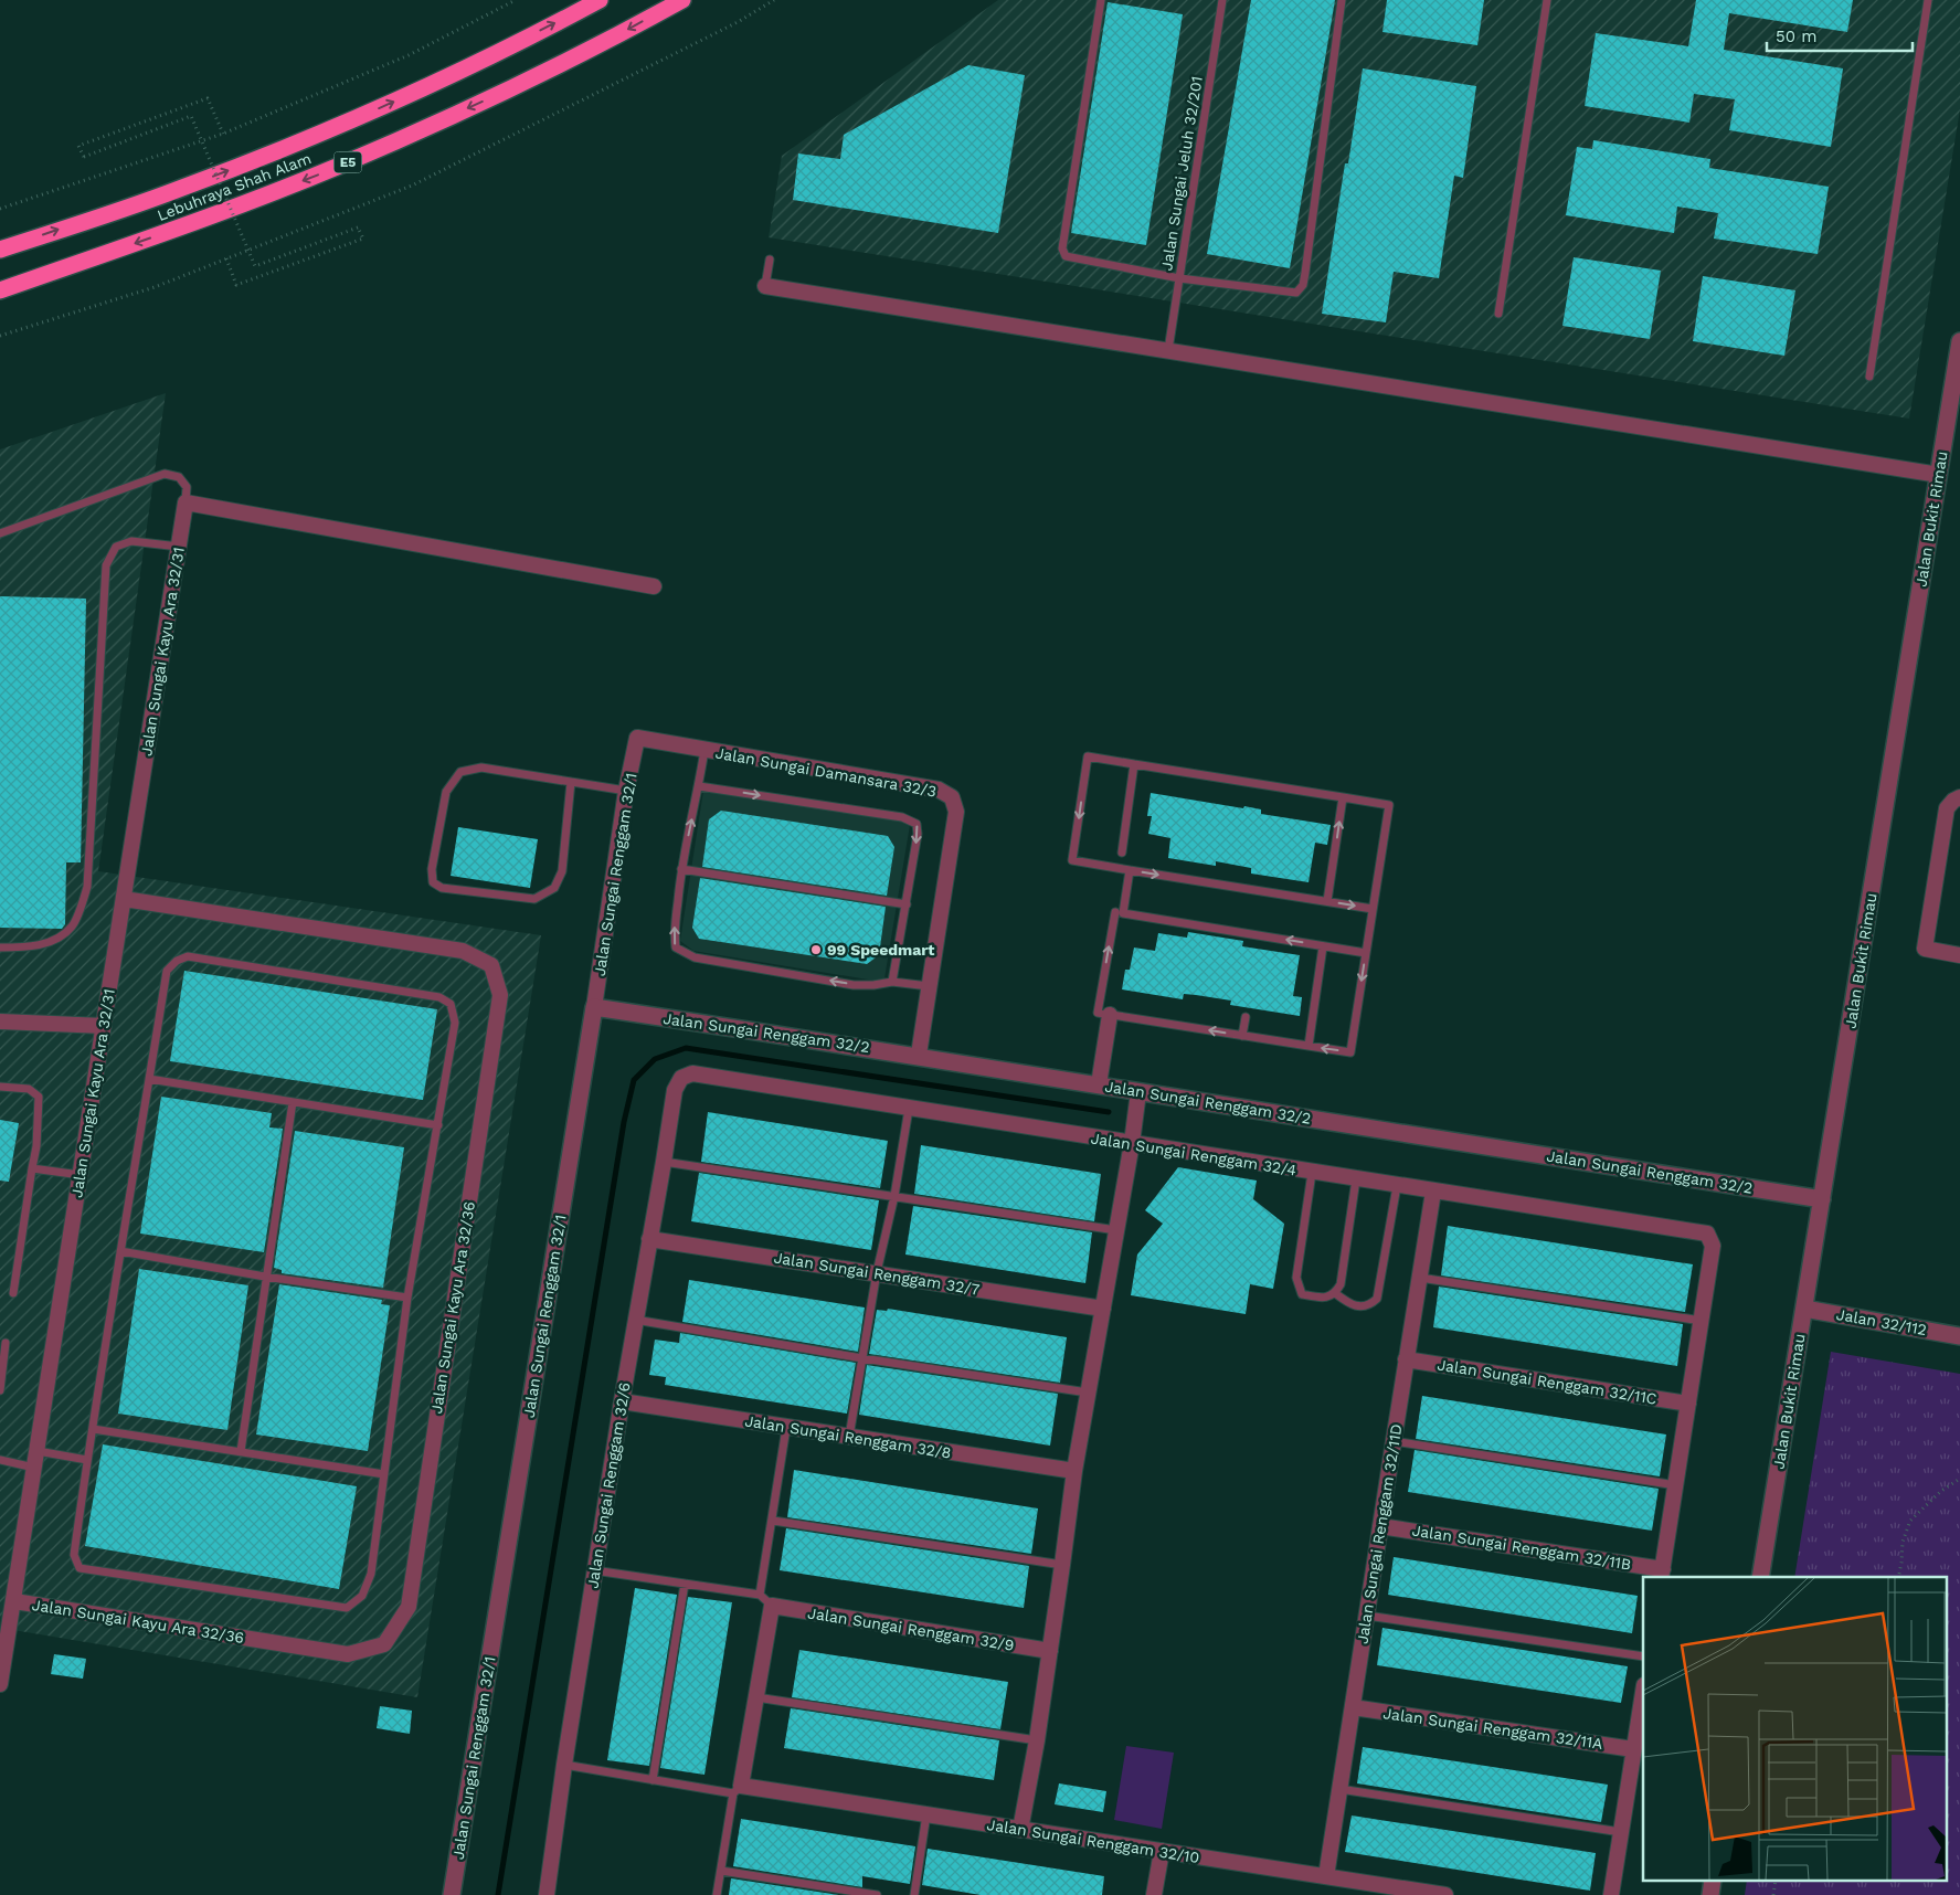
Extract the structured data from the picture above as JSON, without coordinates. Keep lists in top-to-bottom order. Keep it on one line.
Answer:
{"streets":{"highway":["E5","Lebuhraya Shah Alam"],"street":["Jalan Bukit Rimau","Jalan Sungai Kayu Ara 32/31","Jalan Sungai Damansara 32/3","Jalan Sungai Renggam 32/1","Jalan Sungai Renggam 32/2","Jalan Sungai Renggam 32/4","Jalan Sungai Renggam 32/7","Jalan Sungai Kayu Ara 32/36","Jalan 32/112","Jalan Sungai Renggam 32/11C","Jalan Sungai Renggam 32/8","Jalan Sungai Renggam 32/6","Jalan Sungai Renggam 32/11D","Jalan Sungai Renggam 32/11B","Jalan Sungai Renggam 32/9","Jalan Sungai Renggam 32/11A","Jalan Sungai Renggam 32/10"],"lane":["Jalan Sungai Jeluh 32/201"]},"crossings":[["Jalan Bukit Rimau","Jalan Sungai Renggam 32/2"],["Jalan Bukit Rimau","Jalan 32/112"],["Jalan Sungai Kayu Ara 32/31","Jalan Sungai Kayu Ara 32/36"],["Jalan Sungai Damansara 32/3","Jalan Sungai Renggam 32/1"],["Jalan Sungai Damansara 32/3","Jalan Sungai Renggam 32/2"],["Jalan Sungai Renggam 32/1","Jalan Sungai Renggam 32/2"],["Jalan Sungai Renggam 32/4","Jalan Sungai Renggam 32/6"],["Jalan Sungai Renggam 32/4","Jalan Sungai Renggam 32/11D"],["Jalan Sungai Renggam 32/7","Jalan Sungai Renggam 32/6"],["Jalan Sungai Renggam 32/11C","Jalan Sungai Renggam 32/11D"],["Jalan Sungai Renggam 32/8","Jalan Sungai Renggam 32/6"],["Jalan Sungai Renggam 32/11D","Jalan Sungai Renggam 32/11B"],["Jalan Sungai Renggam 32/11D","Jalan Sungai Renggam 32/11A"],["Jalan Sungai Renggam 32/11D","Jalan Sungai Renggam 32/10"]],"places":["99 Speedmart"],"scale_bar":"50 m"}
